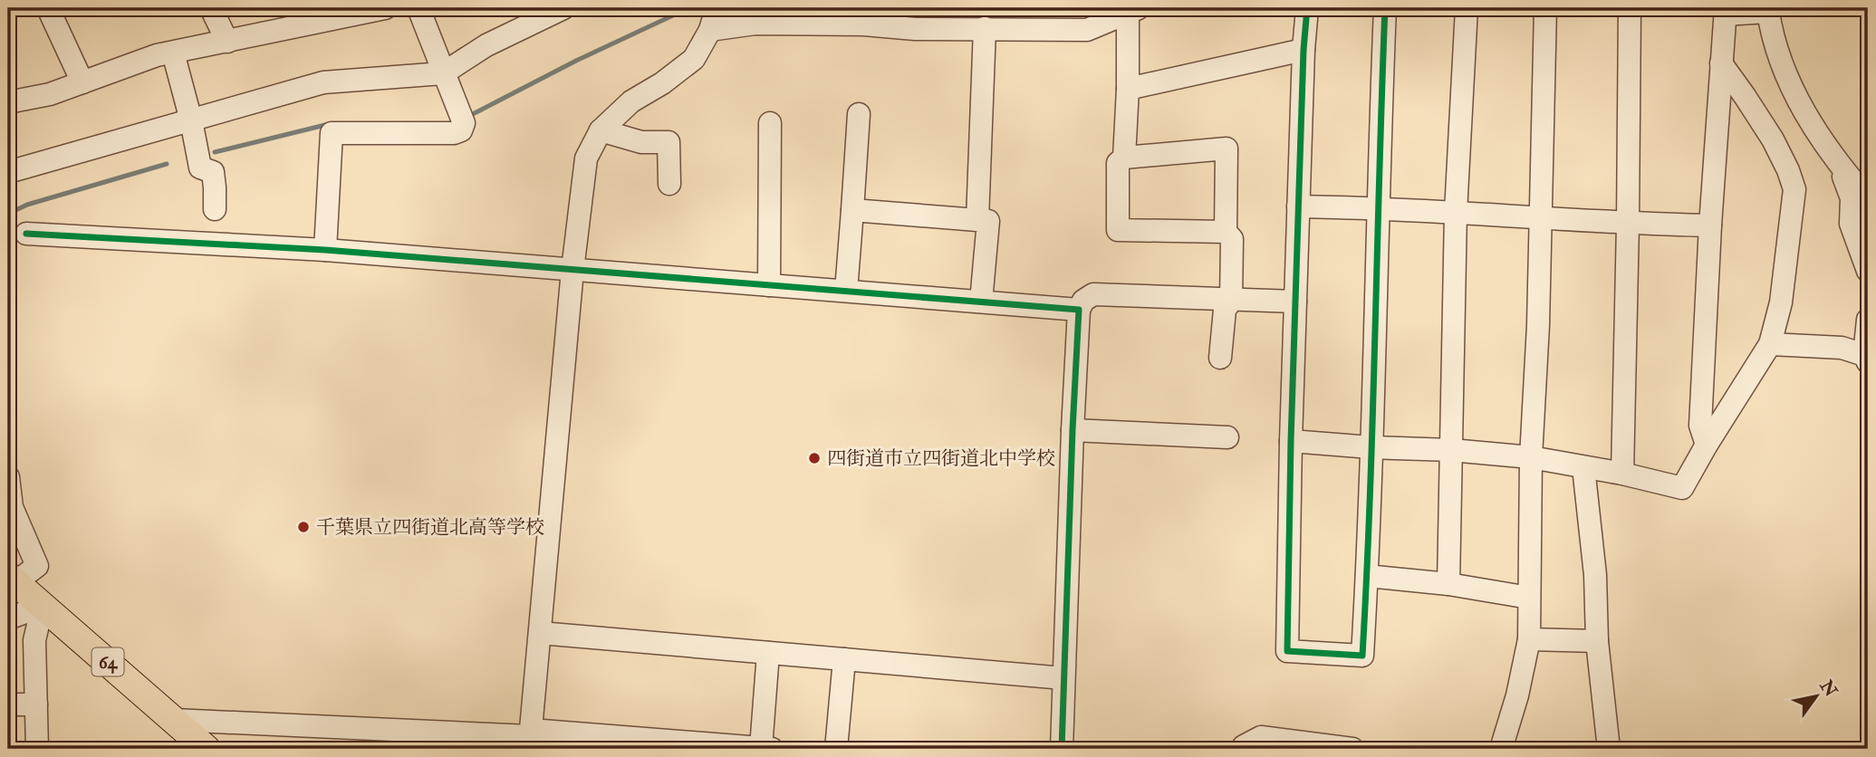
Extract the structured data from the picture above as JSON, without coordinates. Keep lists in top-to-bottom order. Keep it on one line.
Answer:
{"streets":{"main road":["64"]},"places":["四街道市立四街道北中学校","千葉県立四街道北高等学校"],"north":"top right"}
